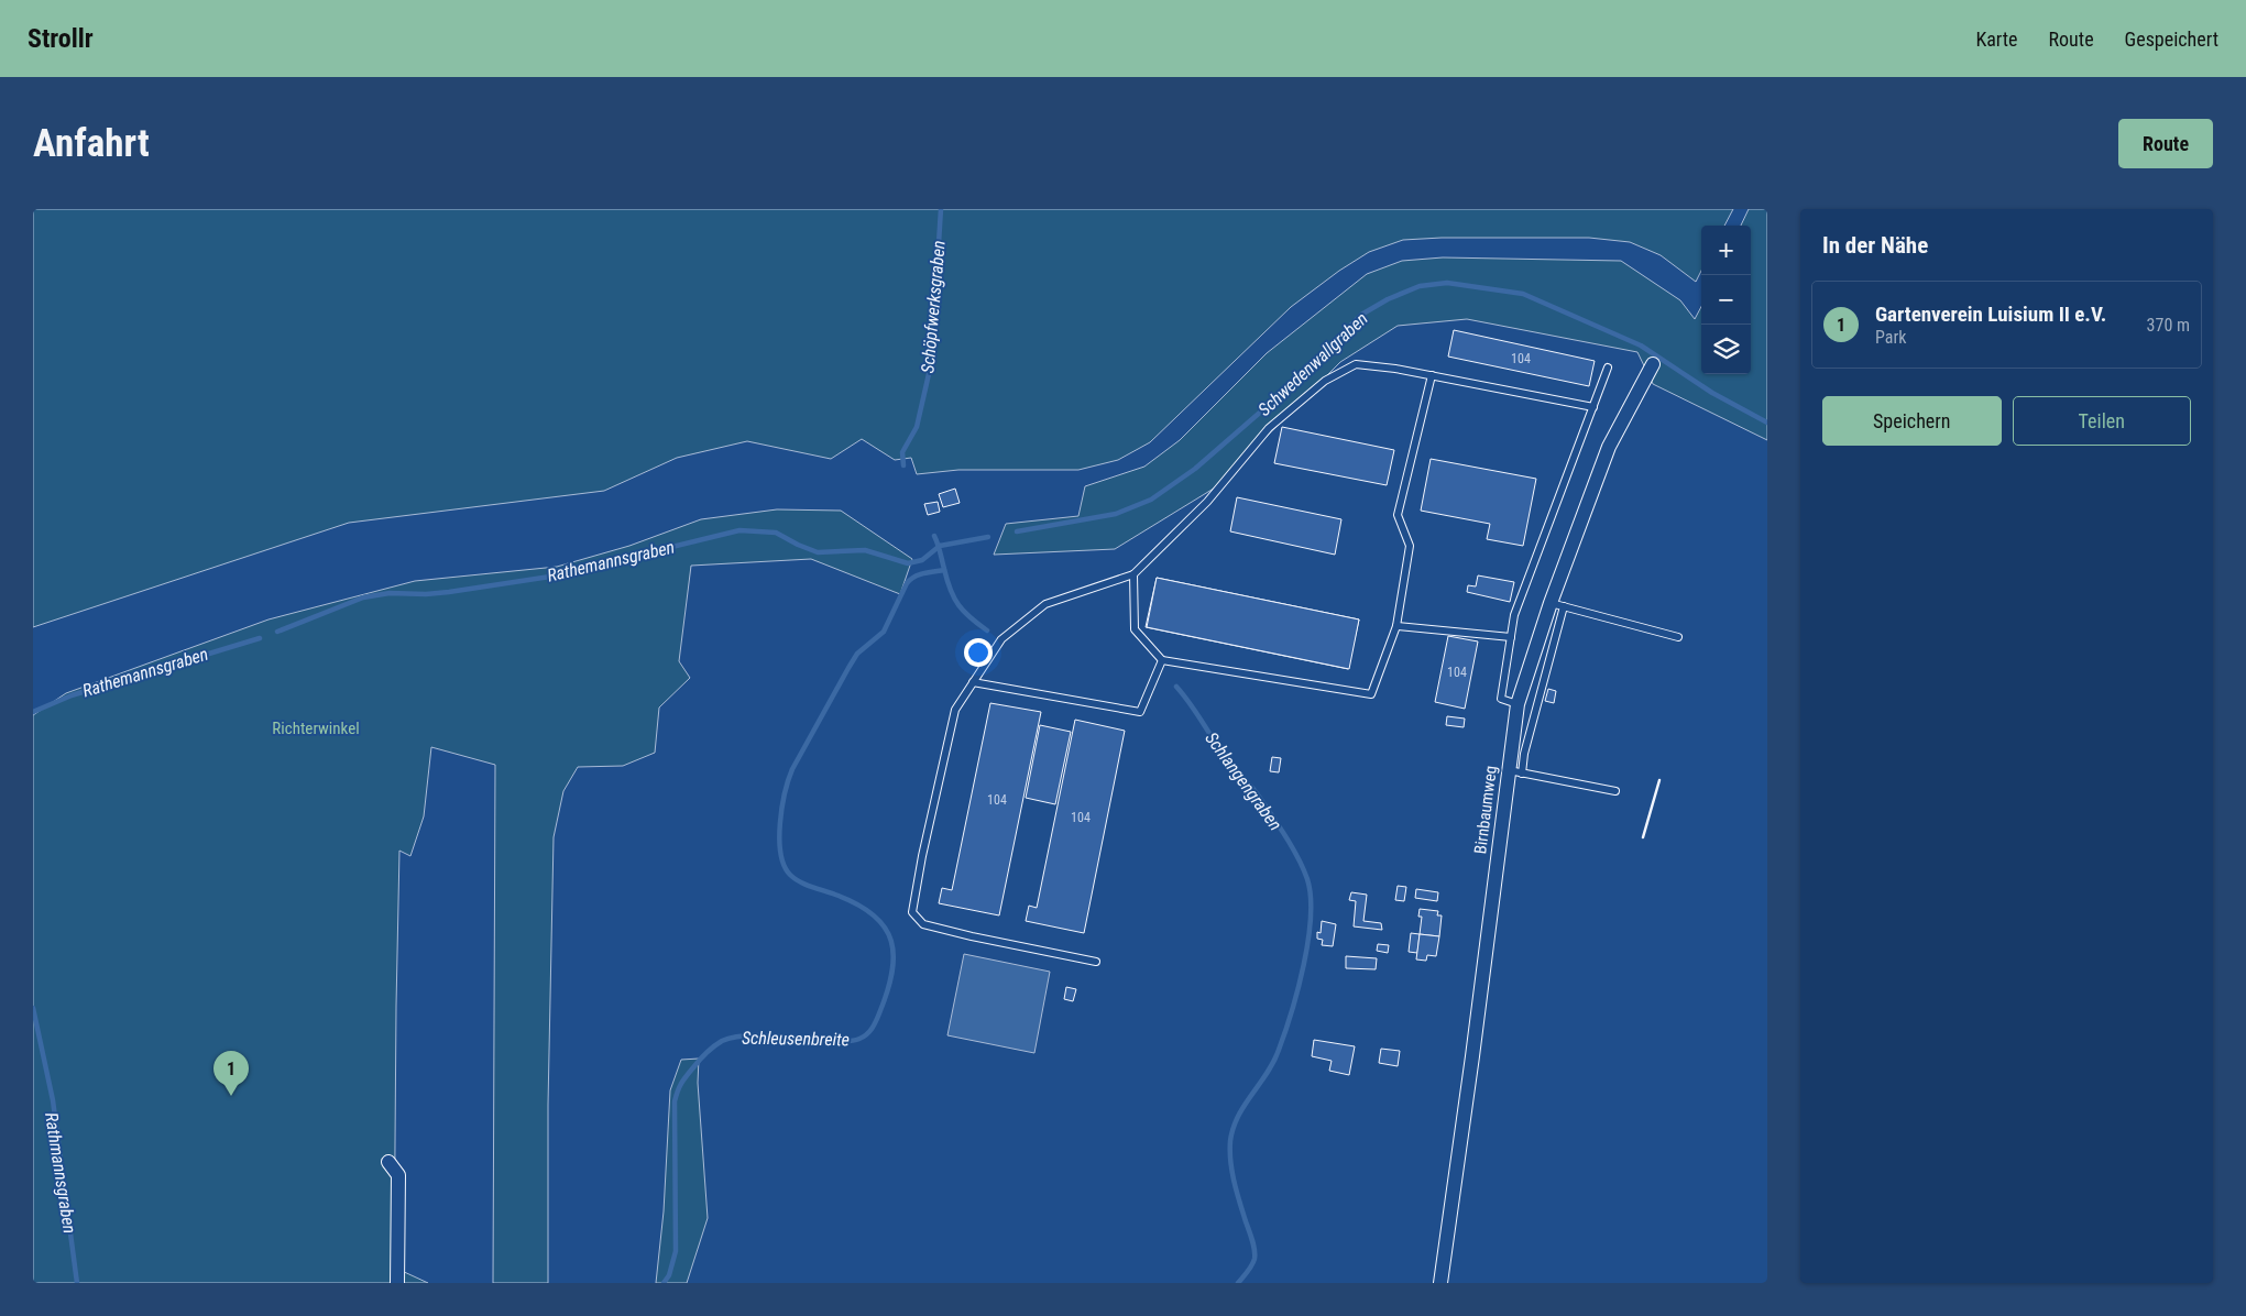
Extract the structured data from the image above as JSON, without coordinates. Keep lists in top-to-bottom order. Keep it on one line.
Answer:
{"streets":{"street":["Birnbaumweg"]},"water":["Schöpfwerksgraben","Schwedenwallgraben","Rathemannsgraben","Schlangengraben","Schleusenbreite","Rathmannsgraben"],"parks":["Richterwinkel"],"house_numbers":["104","104","104","104"],"page":{"header":"Strollr","nav":["Karte","Route","Gespeichert"],"buttons":["Route",["Speichern","Teilen"]],"title":"Anfahrt","heading":"In der Nähe","map_buttons":["+","−"],"list":[{"mark":"1","name":"Gartenverein Luisium II e.V.","note":"Park","value":"370 m"}],"pins":"1"}}
